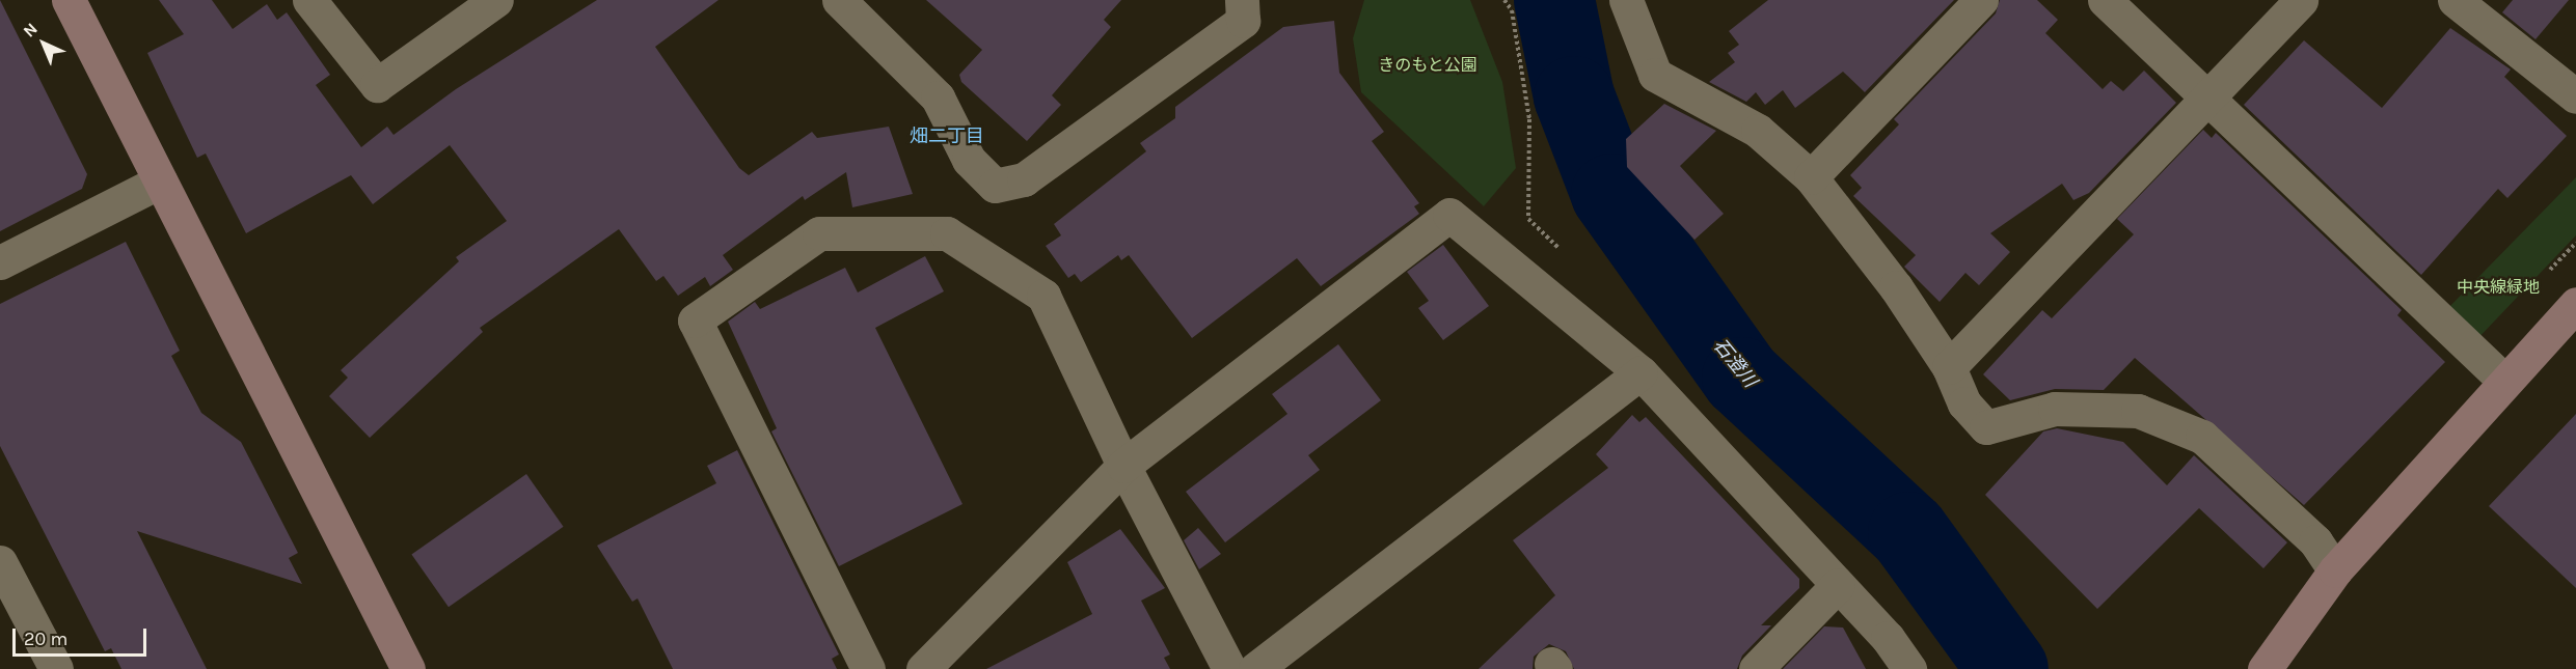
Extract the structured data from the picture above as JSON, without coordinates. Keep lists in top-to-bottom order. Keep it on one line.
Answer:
{"districts":["畑二丁目"],"water":["石澄川"],"parks":["きのもと公園","中央線緑地"],"scale_bar":"20 m","north":"top left"}
